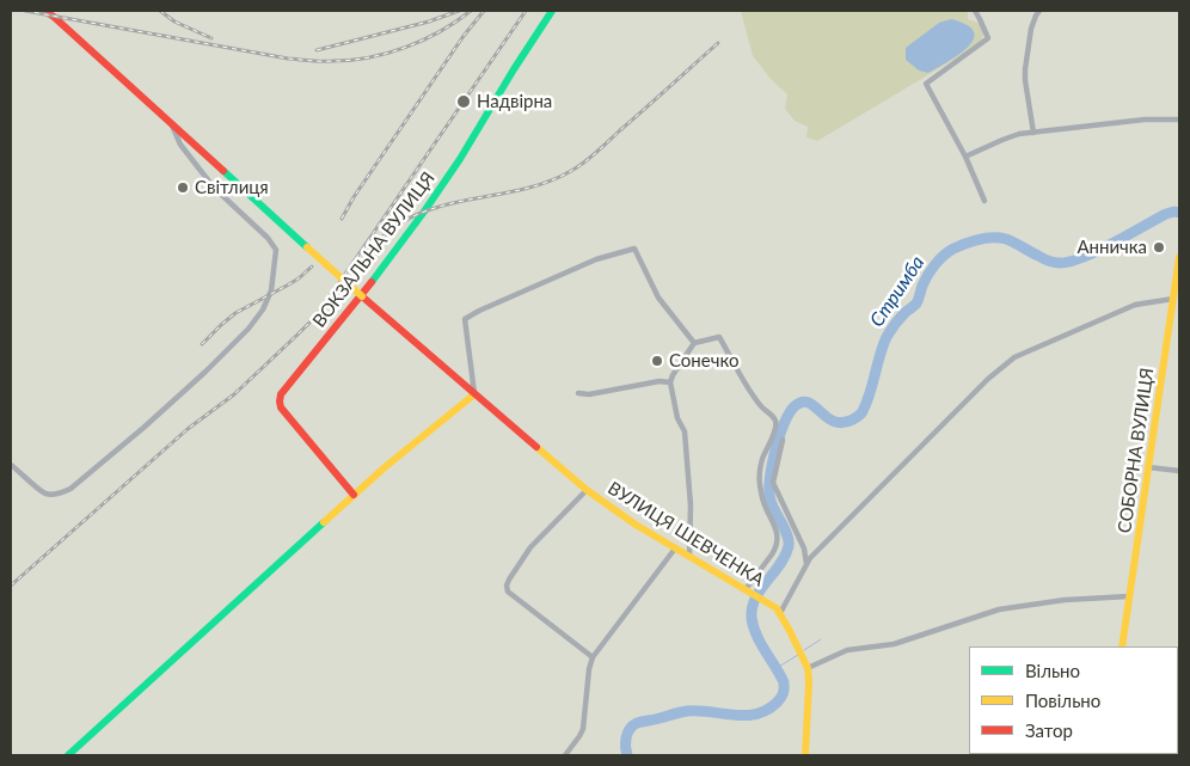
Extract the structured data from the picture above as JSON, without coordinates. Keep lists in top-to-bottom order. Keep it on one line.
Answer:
{"streets":{"main road":["ВОКЗАЛЬНА ВУЛИЦЯ","СОБОРНА ВУЛИЦЯ","ВУЛИЦЯ ШЕВЧЕНКА"]},"water":["Стримба"],"places":["Надвірна","Світлиця","Анничка","Сонечко"],"legend":["Вільно","Повільно","Затор"]}
